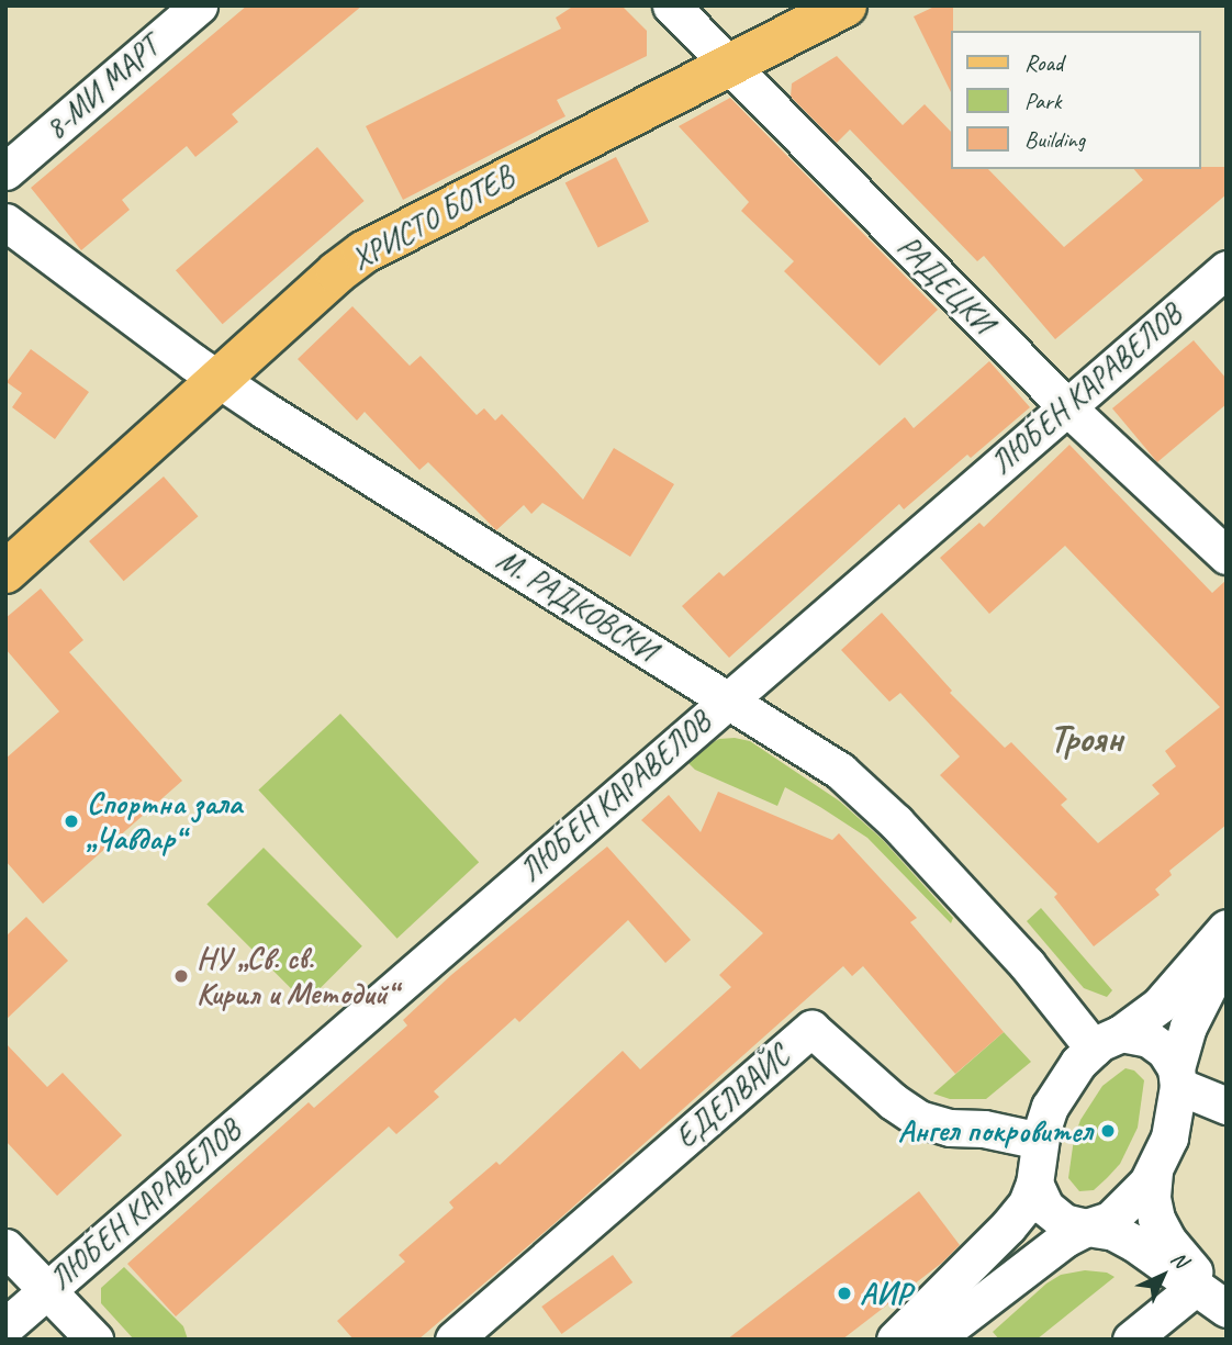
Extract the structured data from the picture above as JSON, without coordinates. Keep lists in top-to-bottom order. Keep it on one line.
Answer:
{"streets":{"main road":["ХРИСТО БОТЕВ"],"street":["8-МИ МАРТ","РАДЕЦКИ","ЛЮБЕН КАРАВЕЛОВ","М. РАДКОВСКИ","ЕДЕЛВАЙС"]},"crossings":[["ХРИСТО БОТЕВ","РАДЕЦКИ"],["ХРИСТО БОТЕВ","М. РАДКОВСКИ"],["РАДЕЦКИ","ЛЮБЕН КАРАВЕЛОВ"],["ЛЮБЕН КАРАВЕЛОВ","М. РАДКОВСКИ"],["М. РАДКОВСКИ","ЕДЕЛВАЙС"]],"districts":["Троян"],"places":["Спортна зала „Чавдар“","НУ „Св. св. Кирил и Методий“","Ангел покровител","АИР"],"legend":["Road","Park","Building"],"north":"top right"}
